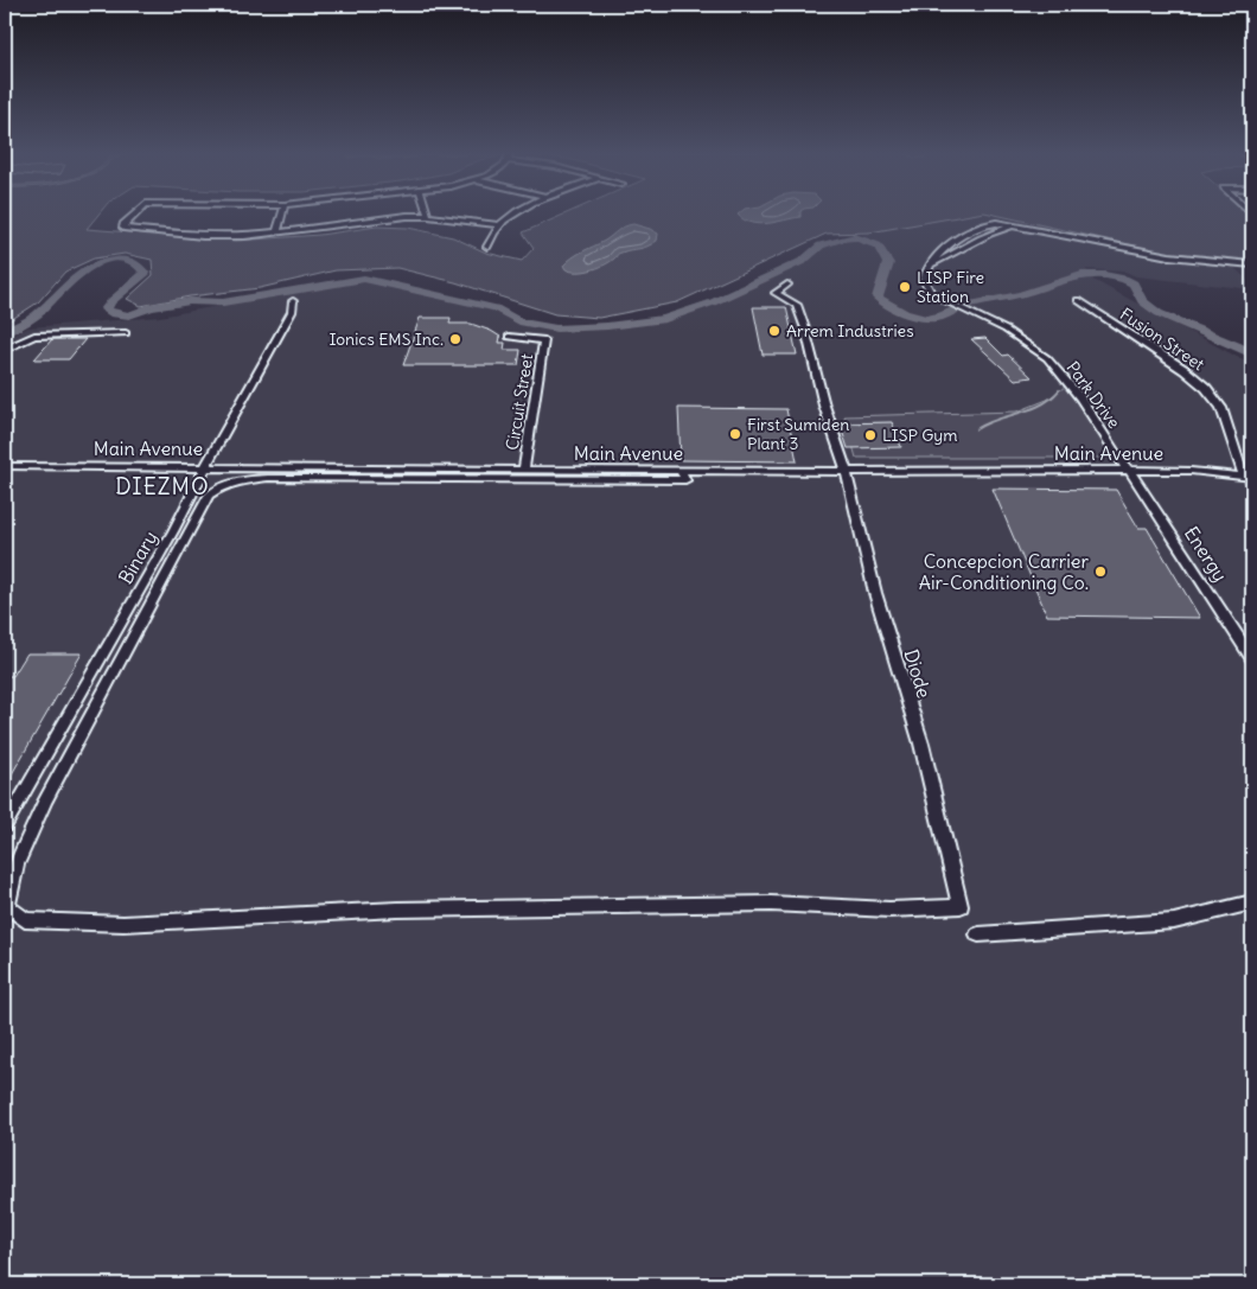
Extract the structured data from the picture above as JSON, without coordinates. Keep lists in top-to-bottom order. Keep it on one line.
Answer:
{"streets":{"street":["Fusion Street","Park Drive","Circuit Street","Main Avenue","Energy","Binary","Diode"]},"crossings":[["Fusion Street","Main Avenue"],["Park Drive","Main Avenue"],["Park Drive","Energy"],["Circuit Street","Main Avenue"],["Main Avenue","Energy"],["Main Avenue","Binary"],["Main Avenue","Diode"]],"districts":["DIEZMO"],"places":["LISP Fire Station","Arrem Industries","Ionics EMS Inc.","First Sumiden Plant 3","LISP Gym","Concepcion Carrier Air-Conditioning Co."]}
